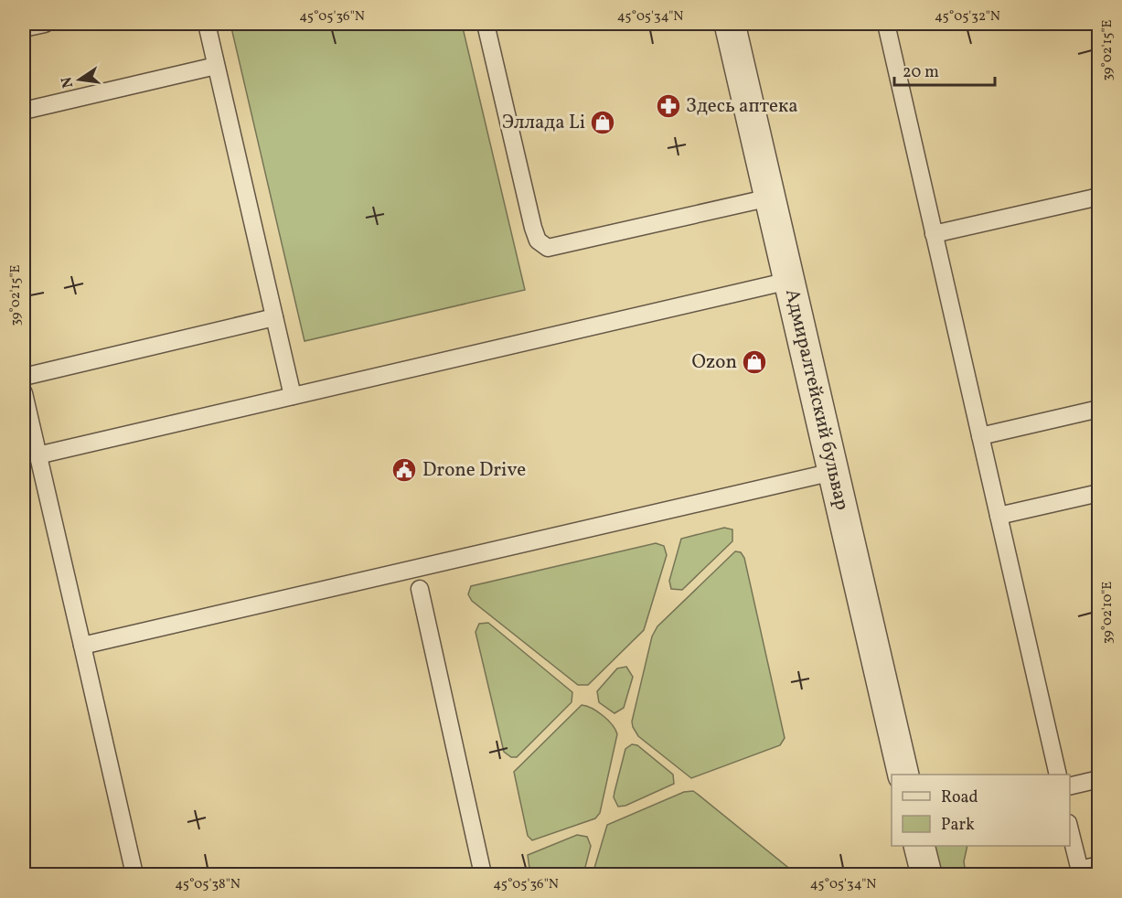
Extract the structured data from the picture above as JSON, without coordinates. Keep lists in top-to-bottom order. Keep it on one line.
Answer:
{"streets":{"street":["Адмиралтейский бульвар"]},"places":{"pharmacy":["Здесь аптека"],"shop":["Эллада Li","Ozon"],"public building":["Drone Drive"]},"legend":["Road","Park"],"scale_bar":"20 m","north":"left","coordinates":["45°05'36\"N","45°05'34\"N","45°05'32\"N","39°02'15\"E","39°02'10\"E","45°05'38\"N"]}
